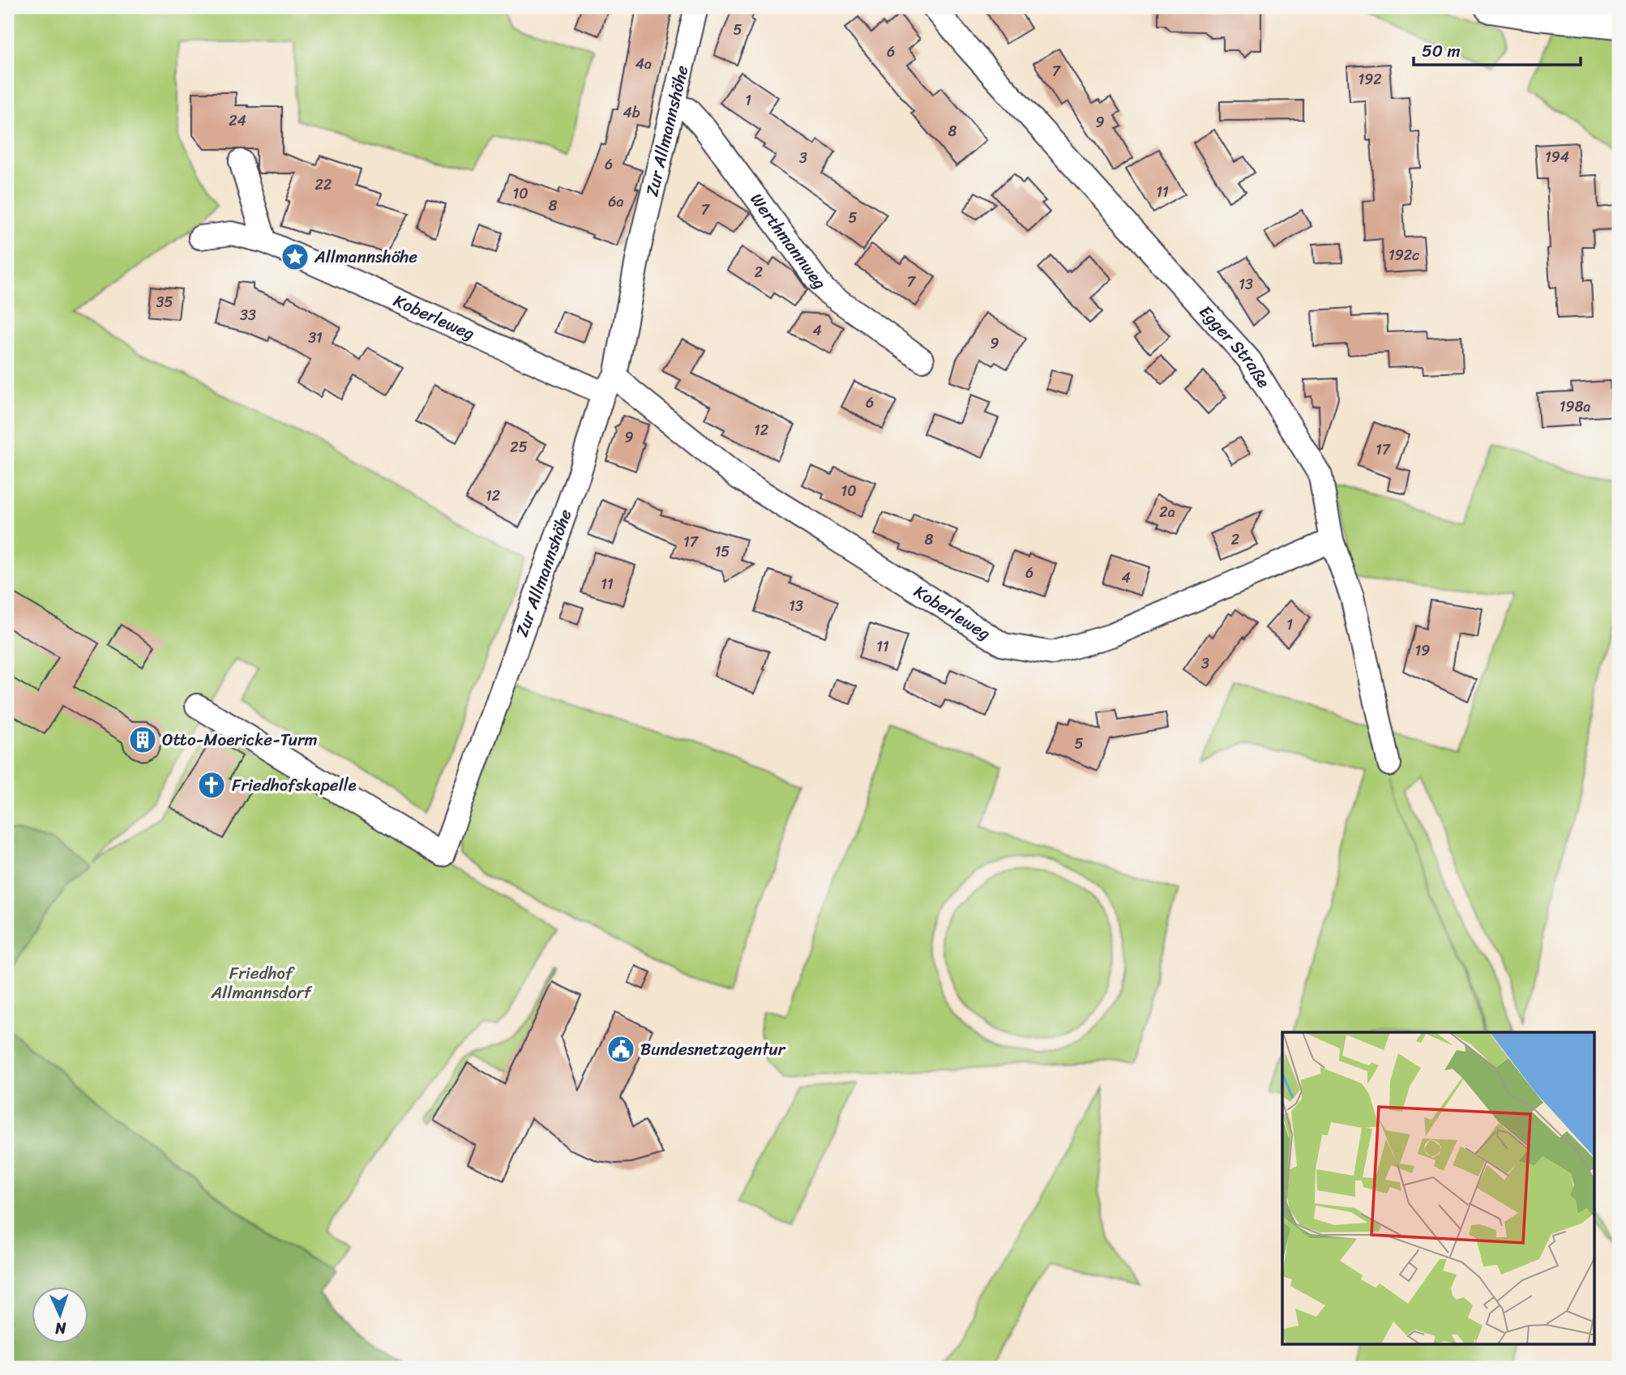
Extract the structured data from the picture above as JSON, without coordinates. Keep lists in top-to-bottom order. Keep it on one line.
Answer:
{"streets":{"street":["Zur Allmannshöhe","Werthmannweg","Koberleweg","Egger Straße"]},"crossings":[["Zur Allmannshöhe","Werthmannweg"],["Zur Allmannshöhe","Koberleweg"],["Koberleweg","Egger Straße"]],"parks":["Friedhof Allmannsdorf"],"places":{"place":["Allmannshöhe"],"building":["Otto-Moericke-Turm"],"church":["Friedhofskapelle"],"public building":["Bundesnetzagentur"]},"house_numbers":["5","6","4a","7","192","1","4b","24","9","8","194","3","6","22","11","10","6a","8","7","5","192c","2","7","13","35","33","4","31","9","6","198a","12","9","25","17","10","12","2a","8","2","17","15","6","4","11","13","1","11","19","3","5"],"scale_bar":"50 m","north":"bottom"}
